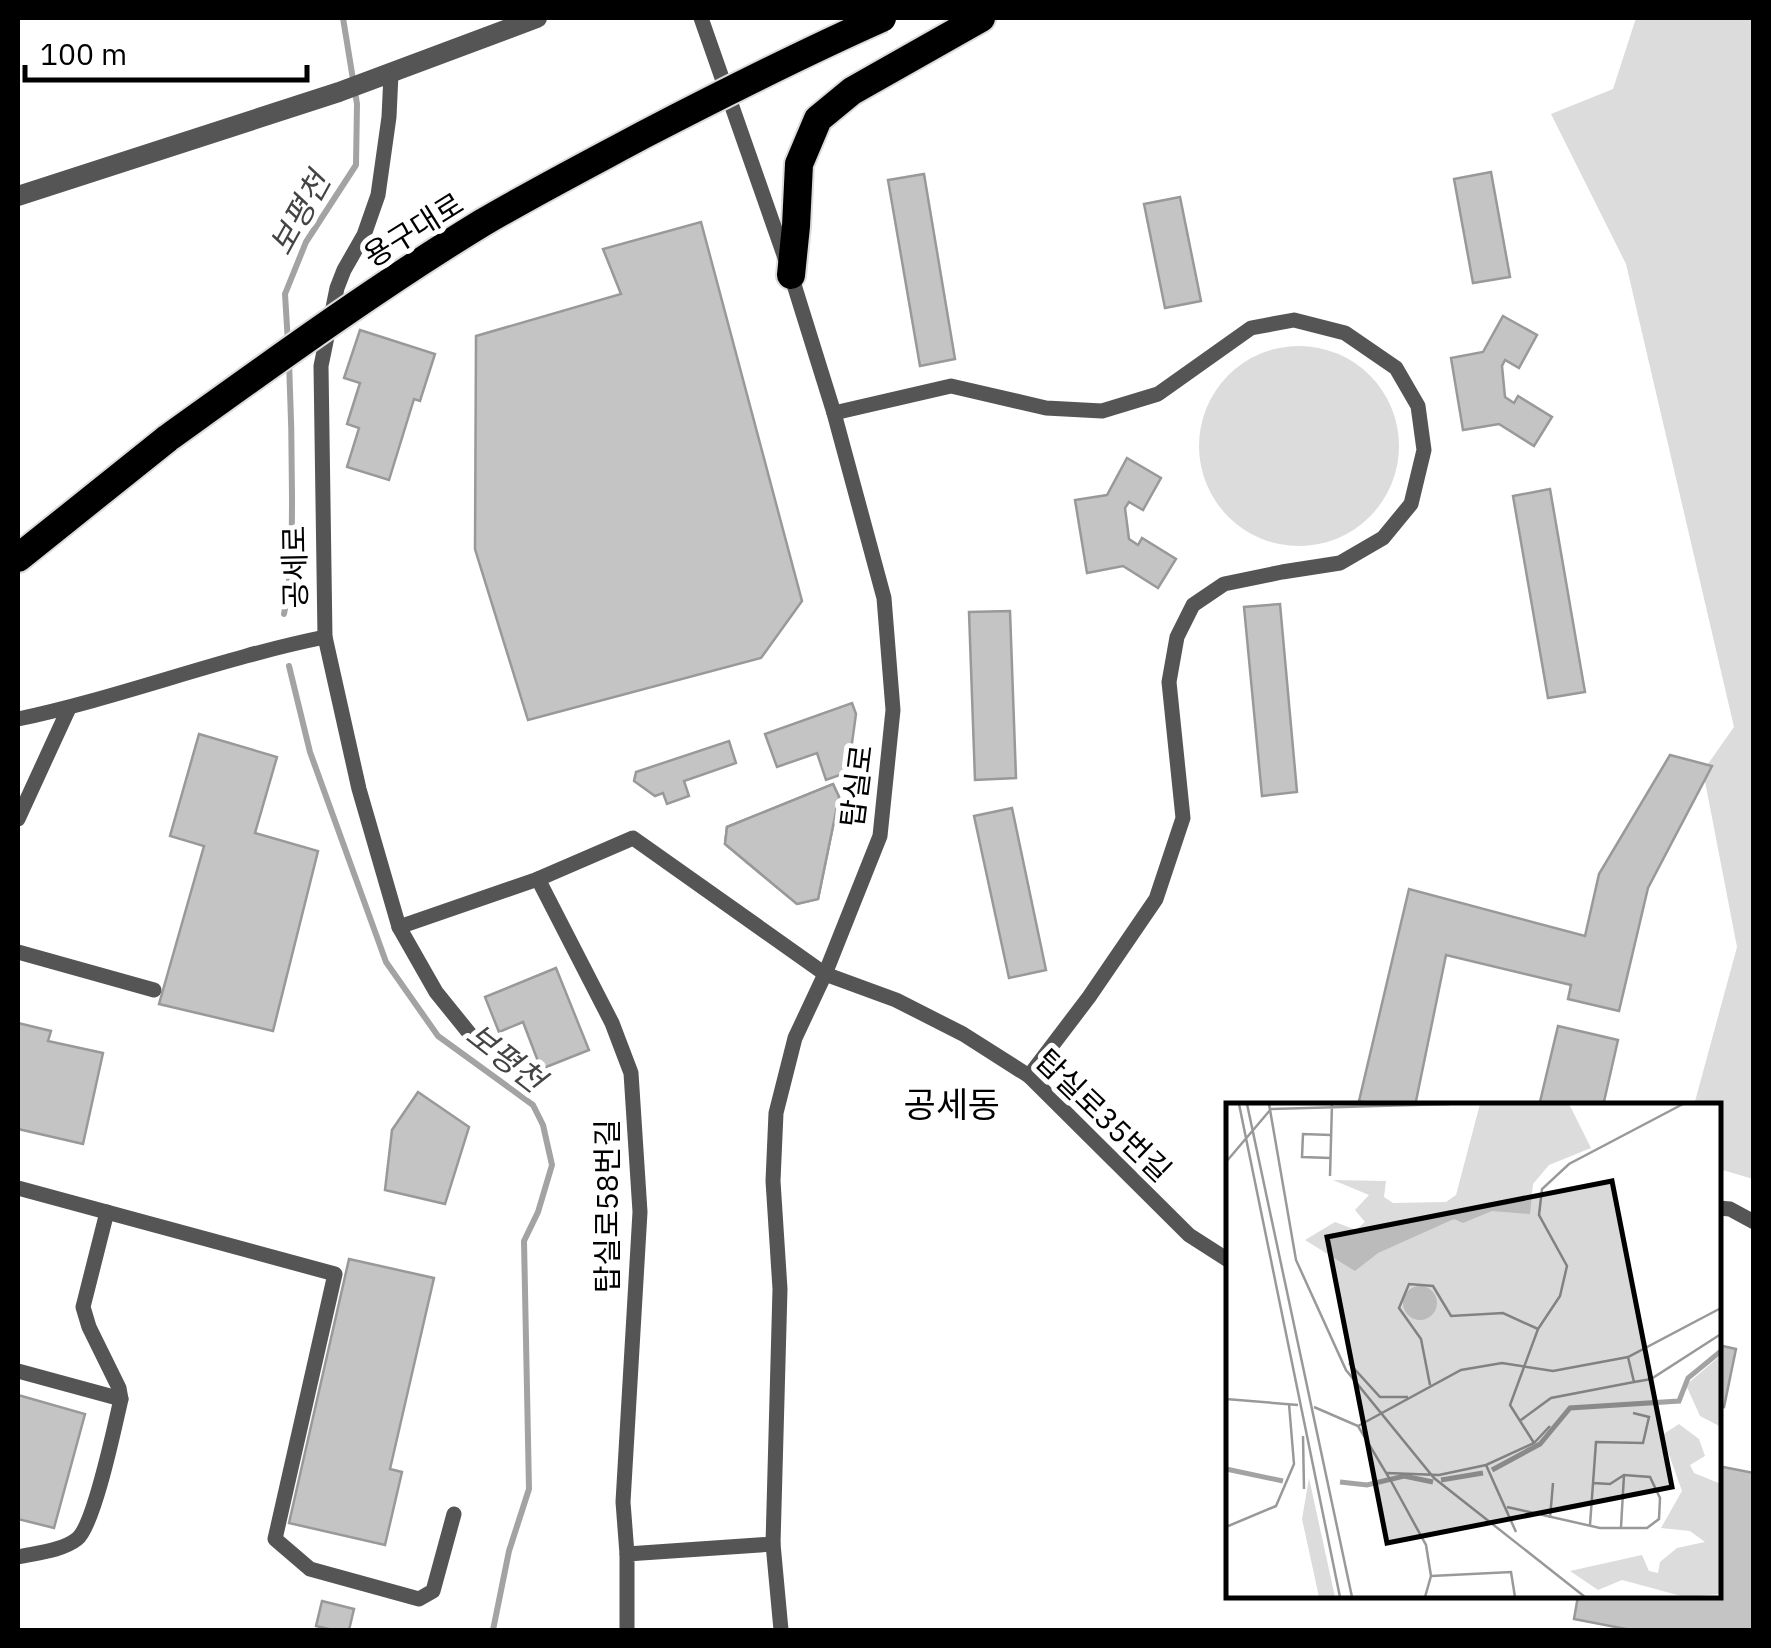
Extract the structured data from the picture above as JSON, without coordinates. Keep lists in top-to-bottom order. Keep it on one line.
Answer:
{"streets":{"highway":["용구대로"],"street":["공세로","탑실로","탑실로35번길","탑실로58번길"]},"crossings":[["탑실로","탑실로35번길"],["탑실로35번길","탑실로58번길"]],"districts":["공세동"],"water":["보평천"],"scale_bar":"100 m"}
